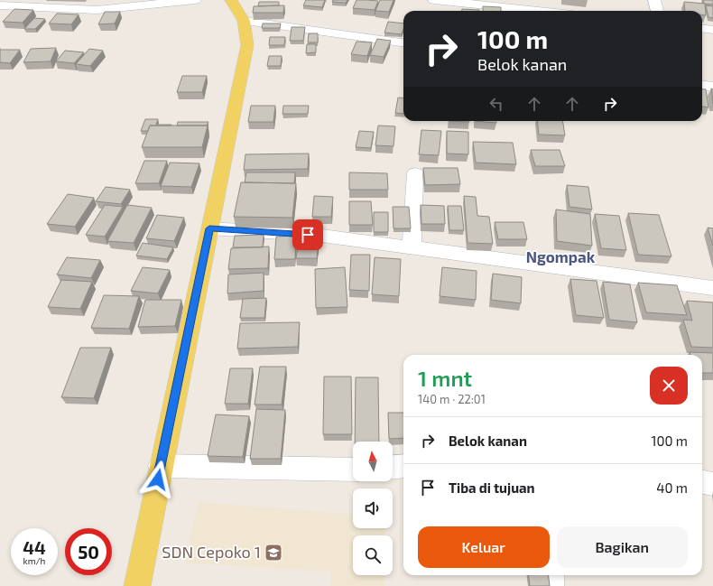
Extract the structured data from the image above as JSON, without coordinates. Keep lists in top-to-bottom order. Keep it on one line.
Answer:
{"districts":["Ngompak"],"places":{"school or university":["SDN Cepoko 1"]},"north":"top","page":{"turn":["100 m","Belok kanan"],"heading":["1 mnt","140 m · 22:01"],"list":[{"name":"Belok kanan","value":"100 m"},{"name":"Tiba di tujuan","value":"40 m"}],"buttons":["Keluar","Bagikan"],"speed":"44 km/h","limit":"50"}}
